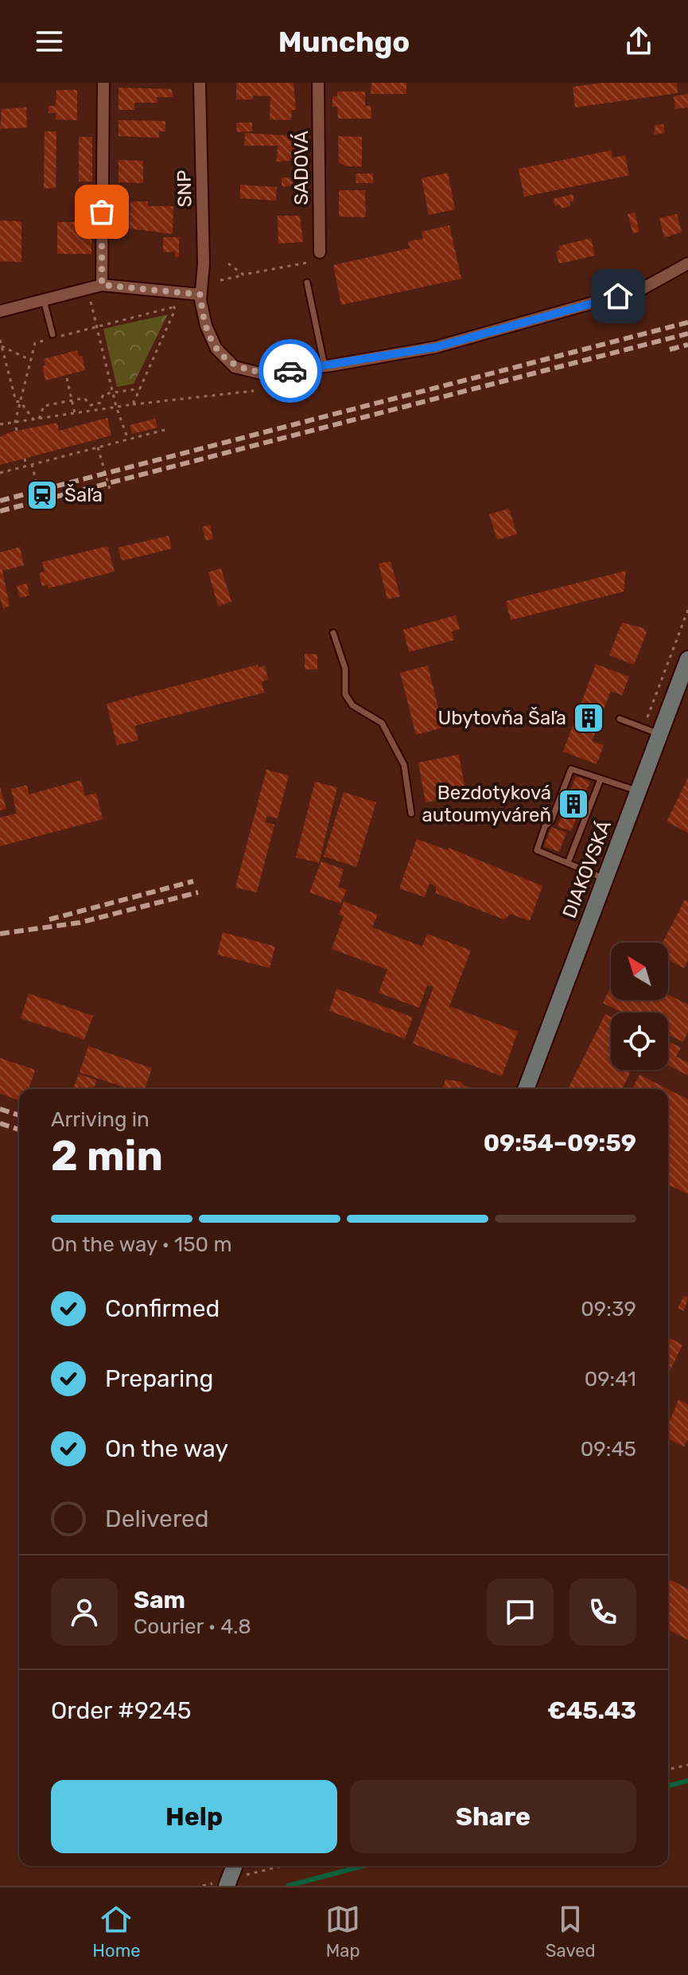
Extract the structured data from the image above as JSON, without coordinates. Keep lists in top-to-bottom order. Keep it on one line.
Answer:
{"streets":{"street":["SADOVÁ","SNP","DIAKOVSKÁ"]},"places":{"station":["Šaľa"],"building":["Ubytovňa Šaľa","Bezdotyková autoumyváreň"]},"north":"top left","page":{"header":"Munchgo","heading":["2 min","Arriving in","09:54–09:59"],"panel":["Sam","Courier · 4.8","Order #9245","€45.43"],"bar":"On the way · 150 m","list":[["Confirmed","09:39"],["Preparing","09:41"],["On the way","09:45"],"Delivered"],"buttons":["Help","Share"],"tabs":["Home","Map","Saved"]}}
